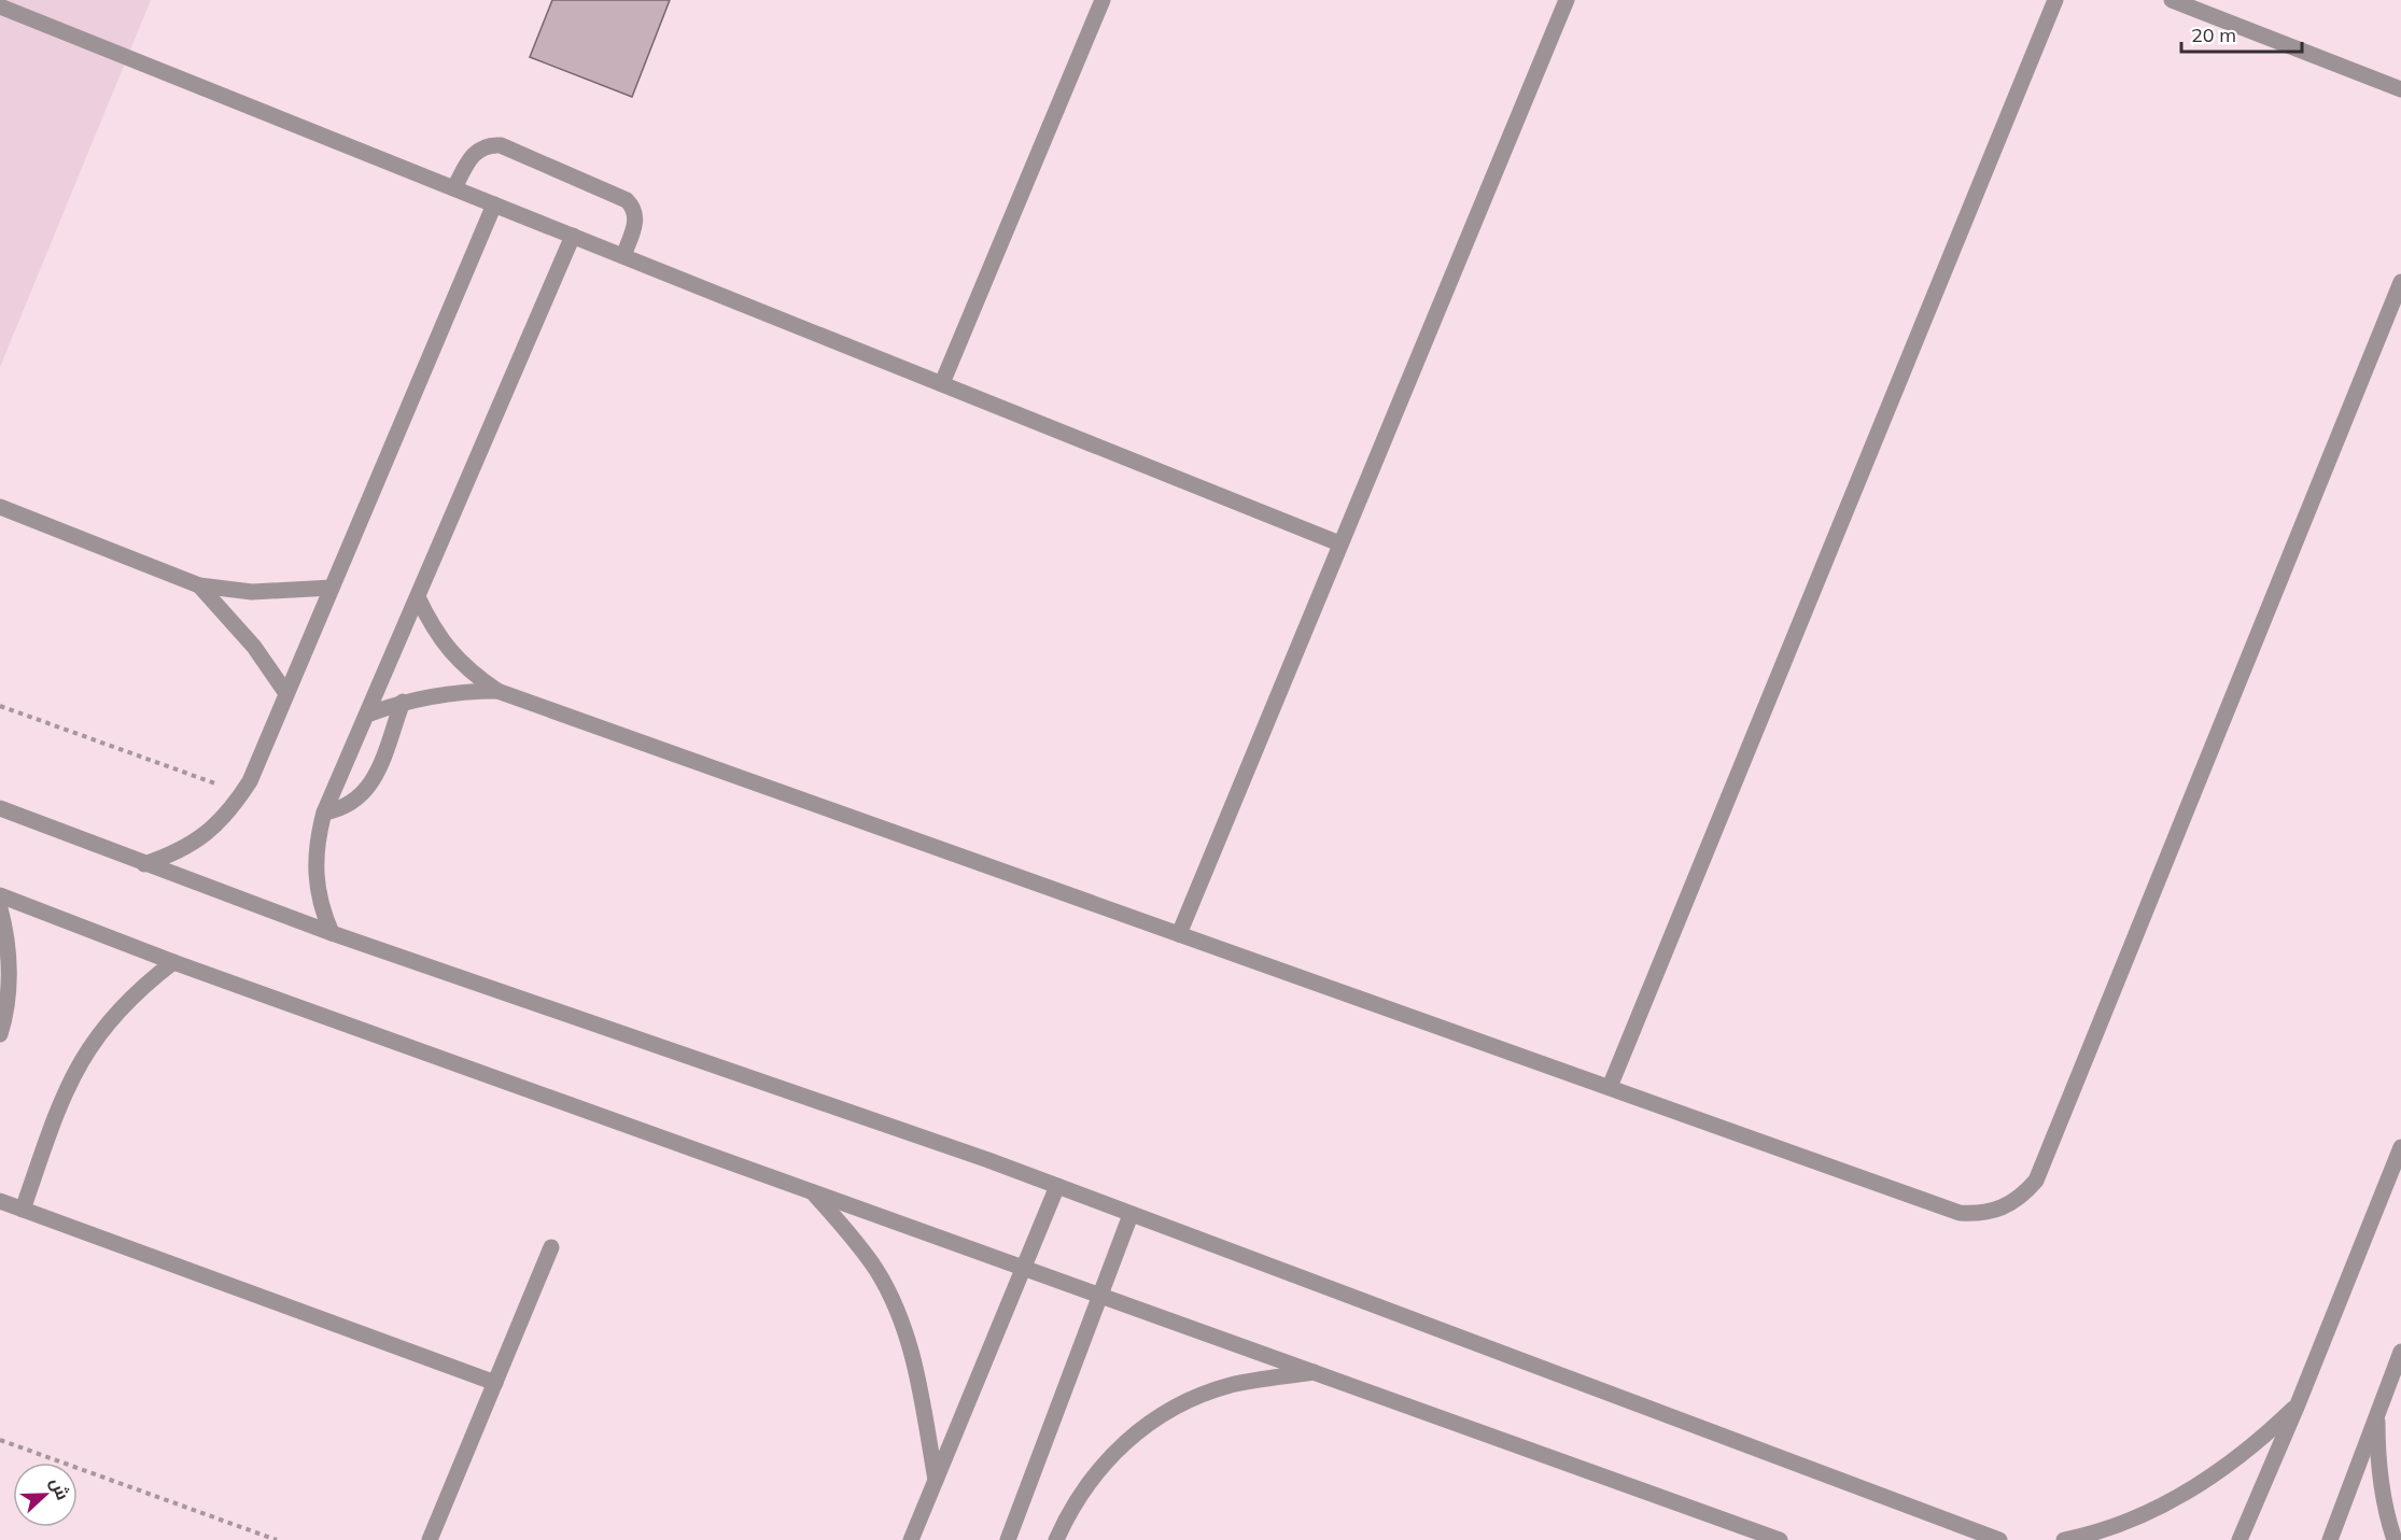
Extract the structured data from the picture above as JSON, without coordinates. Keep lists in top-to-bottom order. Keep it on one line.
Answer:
{"scale_bar":"20 m","north":"right"}
